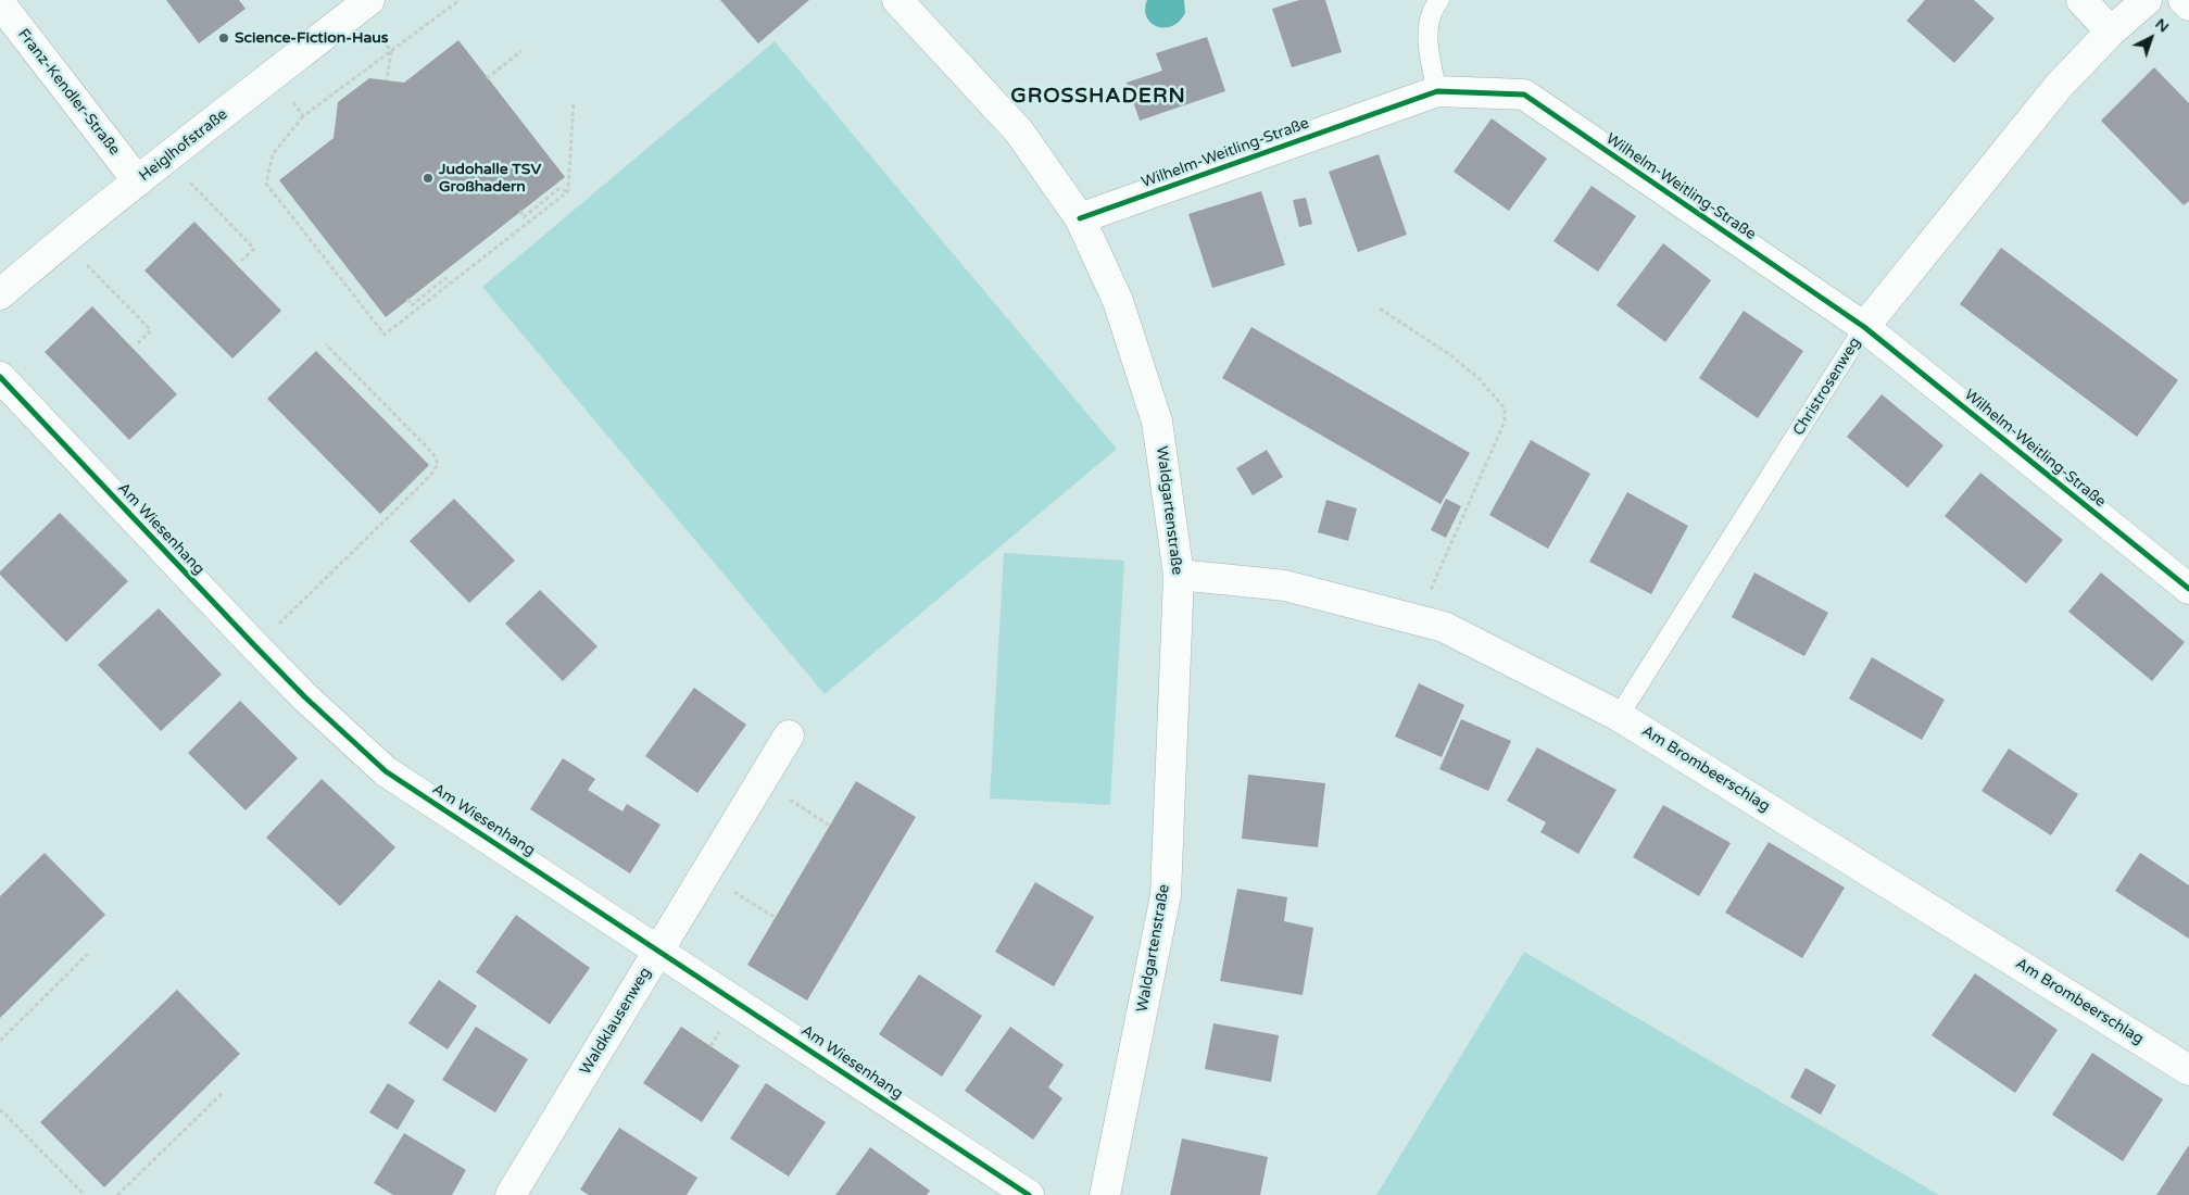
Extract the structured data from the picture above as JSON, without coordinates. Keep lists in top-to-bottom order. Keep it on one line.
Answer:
{"streets":{"street":["Franz-Kendler-Straße","Heiglhofstraße","Wilhelm-Weitling-Straße","Christrosenweg","Waldgartenstraße","Am Wiesenhang","Am Brombeerschlag","Waldklausenweg"]},"crossings":[["Franz-Kendler-Straße","Heiglhofstraße"],["Wilhelm-Weitling-Straße","Christrosenweg"],["Wilhelm-Weitling-Straße","Waldgartenstraße"],["Christrosenweg","Am Brombeerschlag"],["Waldgartenstraße","Am Brombeerschlag"],["Am Wiesenhang","Waldklausenweg"]],"districts":["GROSSHADERN"],"places":["Science-Fiction-Haus","Judohalle TSV Großhadern"],"north":"top right"}
